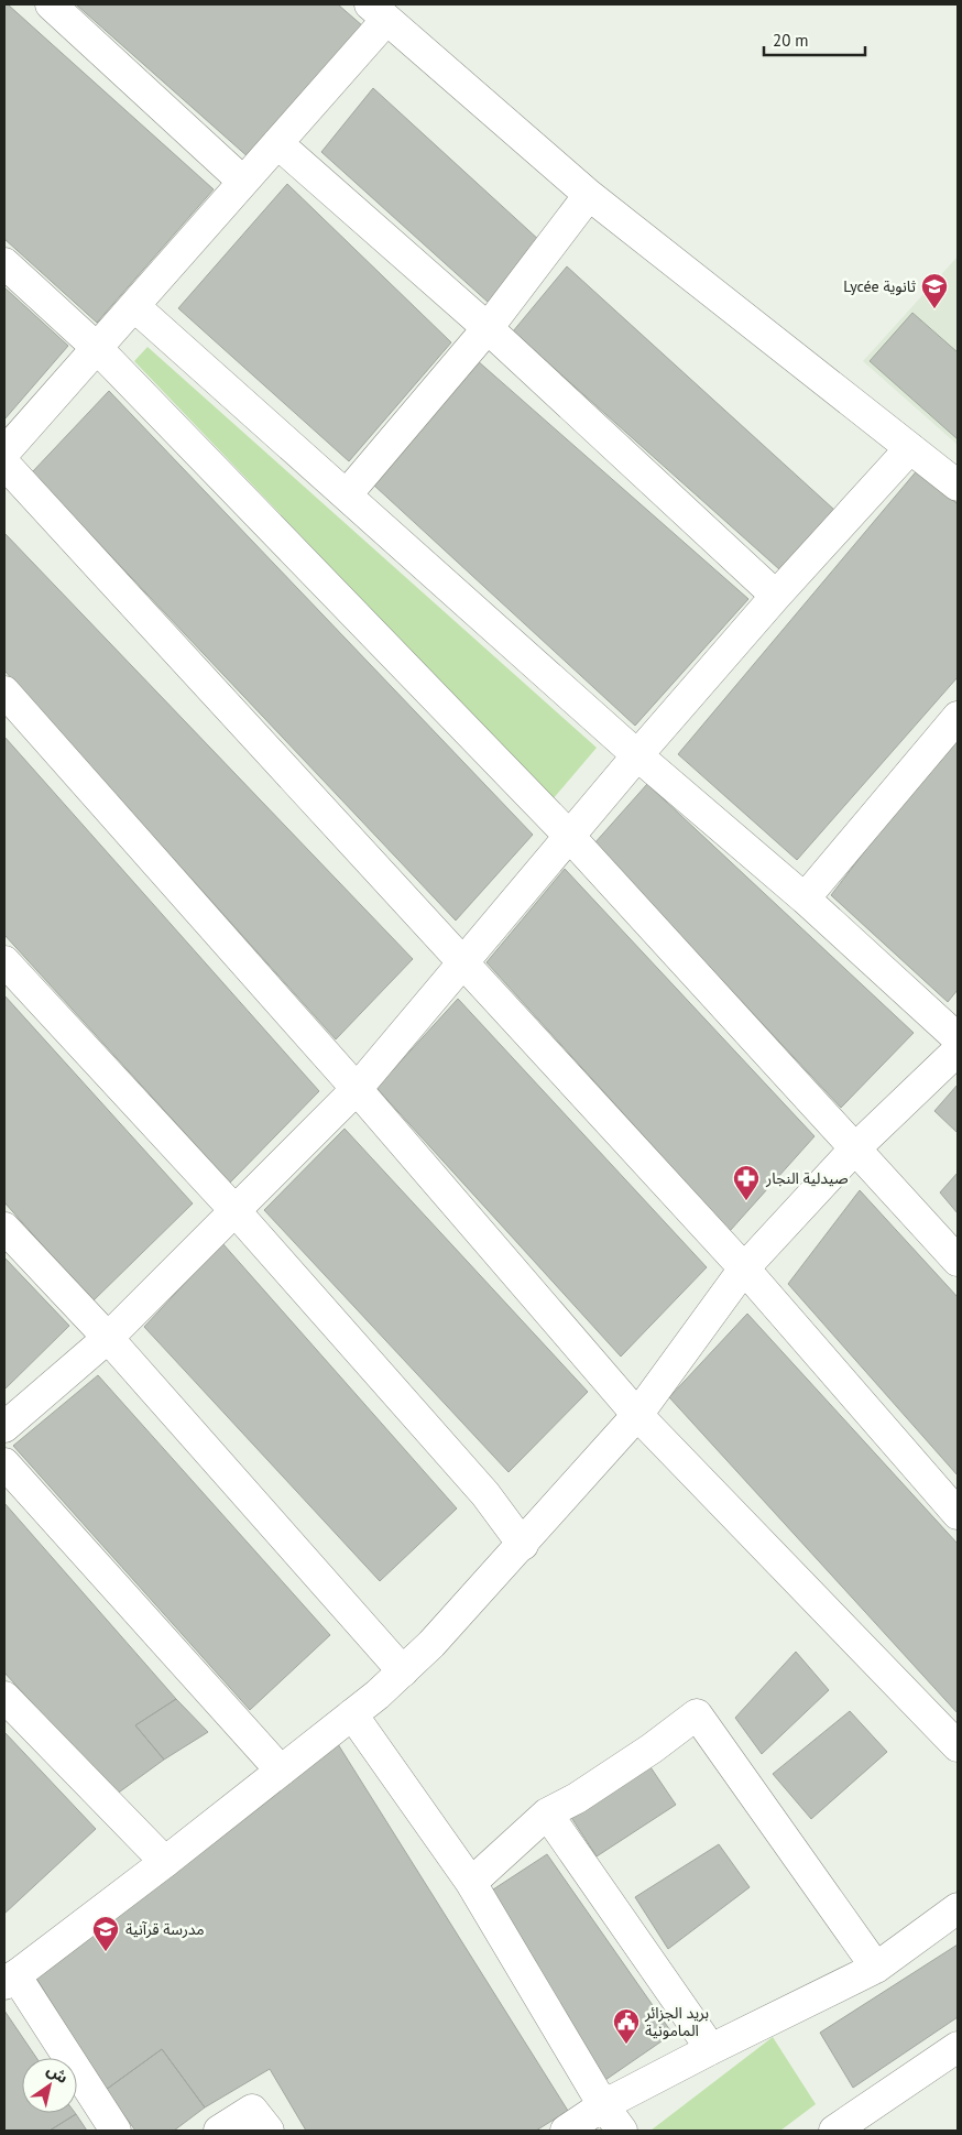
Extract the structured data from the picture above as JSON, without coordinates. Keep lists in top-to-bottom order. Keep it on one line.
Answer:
{"places":{"school or university":["Lycée ثانوية","مدرسة قرآنية"],"pharmacy":["صيدلية النجار"],"public building":["بريد الجزائر المامونية"]},"scale_bar":"20 m","north":"top right"}
